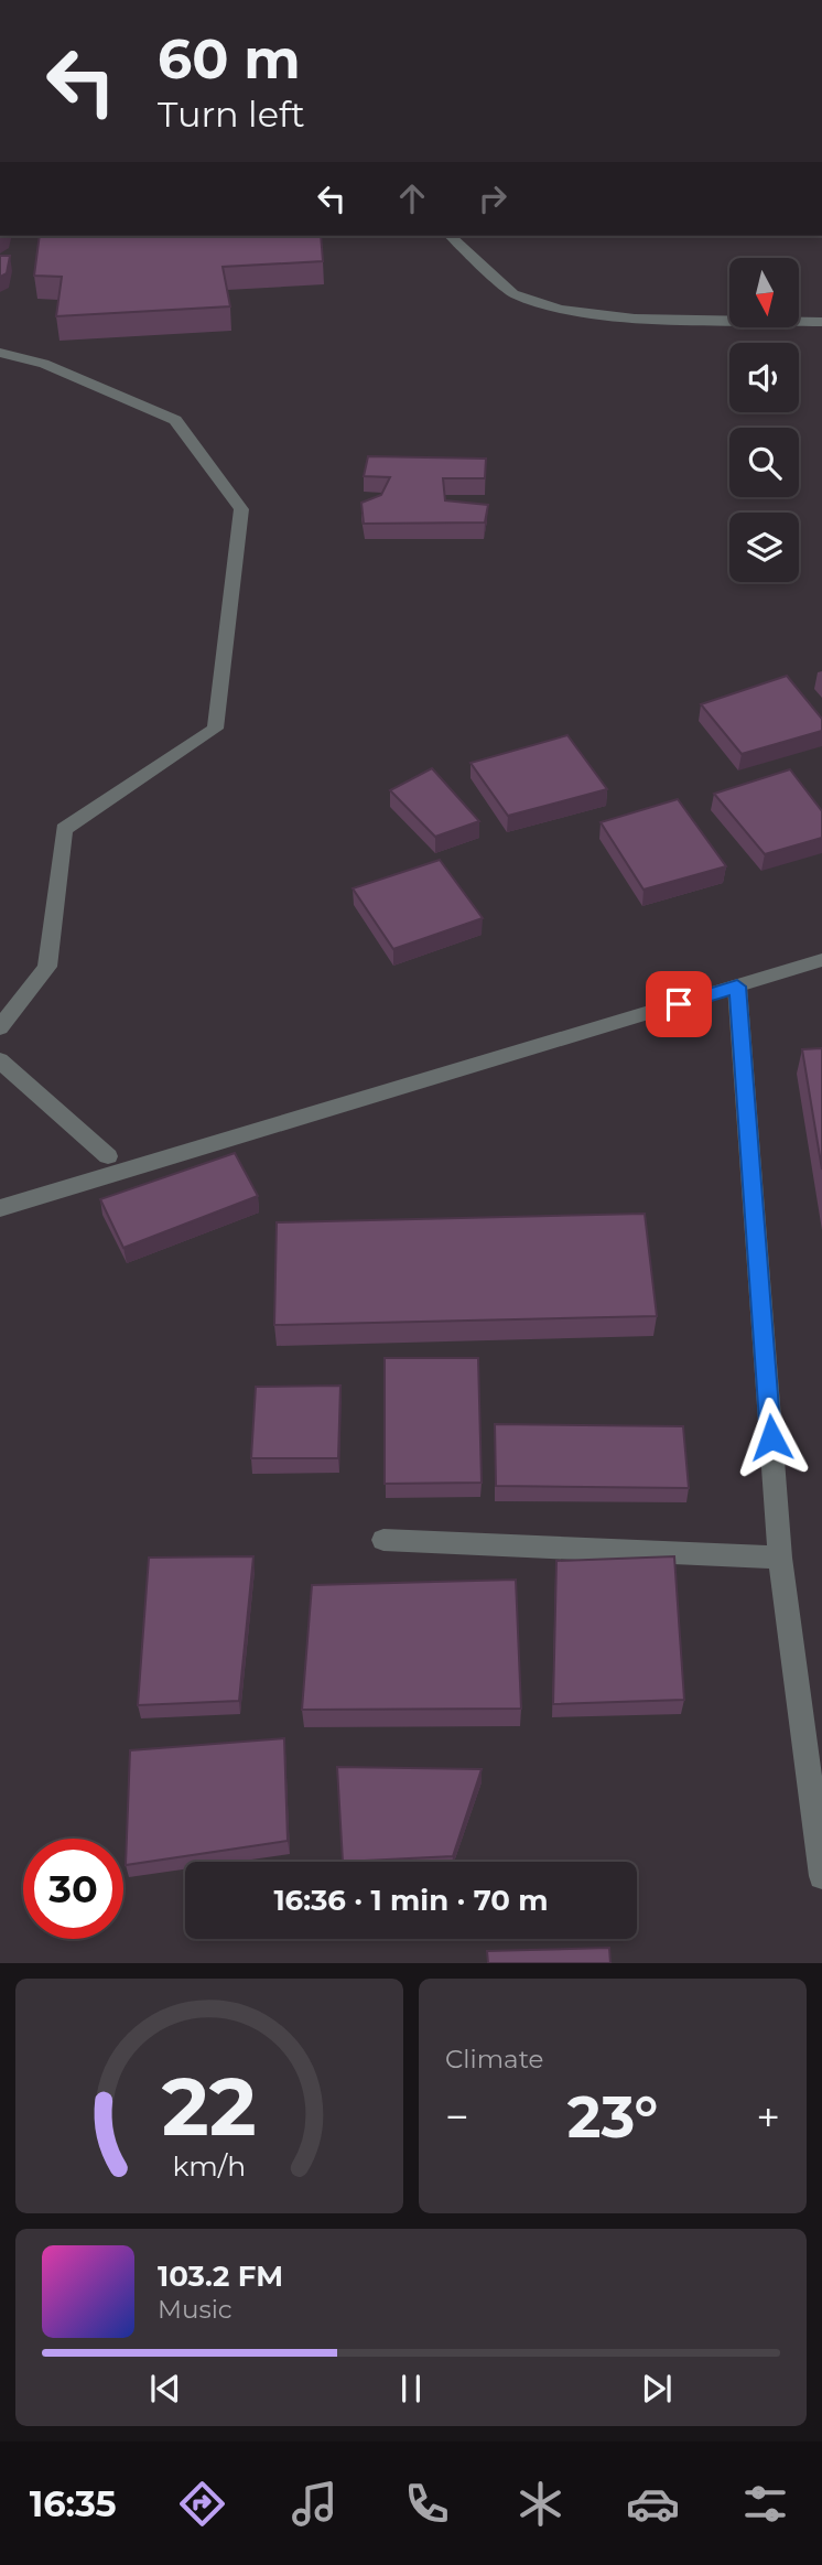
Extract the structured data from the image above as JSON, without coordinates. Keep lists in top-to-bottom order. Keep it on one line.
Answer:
{"north":"bottom","page":{"turn":["60 m","Turn left"],"limit":"30","trip":"16:36 · 1 min · 70 m","tile":"Climate","heat":["−","23°","+"],"song":["103.2 FM","Music"],"tabs":"16:35","gauge":["22","km/h"]}}
